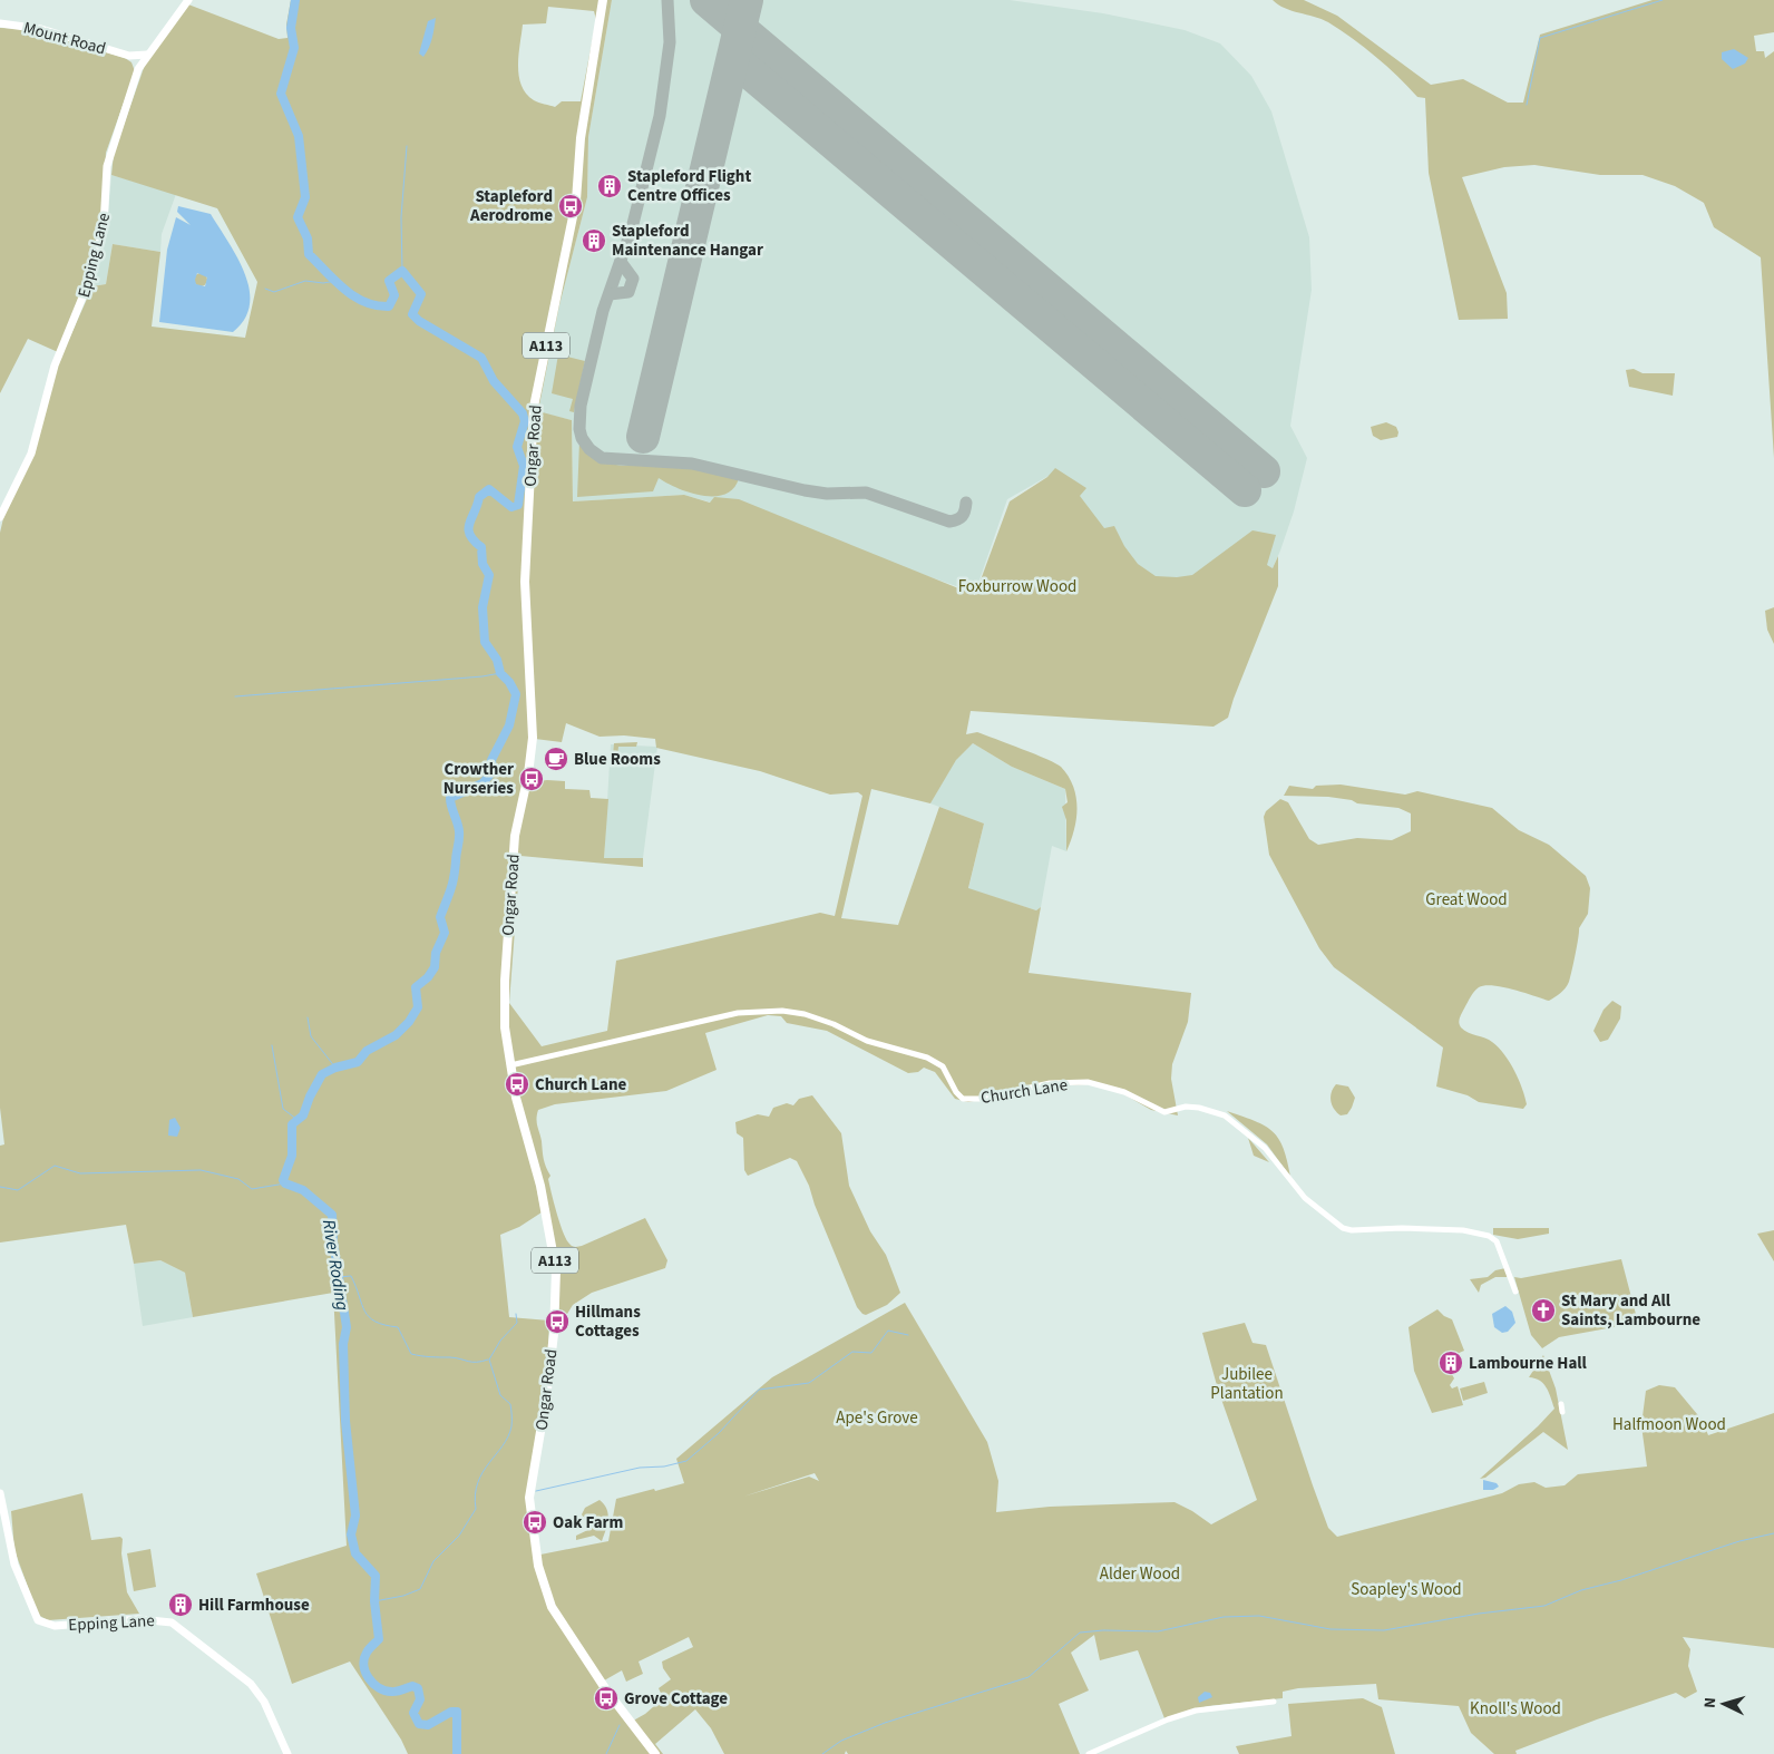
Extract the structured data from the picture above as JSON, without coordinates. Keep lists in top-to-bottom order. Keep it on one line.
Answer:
{"streets":{"main road":["A113","Ongar Road"],"street":["Mount Road","Epping Lane","Church Lane"]},"crossings":[["Mount Road","Epping Lane"],["Ongar Road","Church Lane"]],"water":["River Roding"],"parks":["Foxburrow Wood","Great Wood","Jubilee Plantation","Ape's Grove","Halfmoon Wood","Alder Wood","Soapley's Wood","Knoll's Wood"],"places":{"building":["Stapleford Flight Centre Offices","Stapleford Maintenance Hangar","Lambourne Hall","Hill Farmhouse"],"bus stop":["Stapleford Aerodrome","Crowther Nurseries","Church Lane","Hillmans Cottages","Oak Farm","Grove Cottage"],"cafe":["Blue Rooms"],"church":["St Mary and All Saints, Lambourne"]},"north":"left"}
